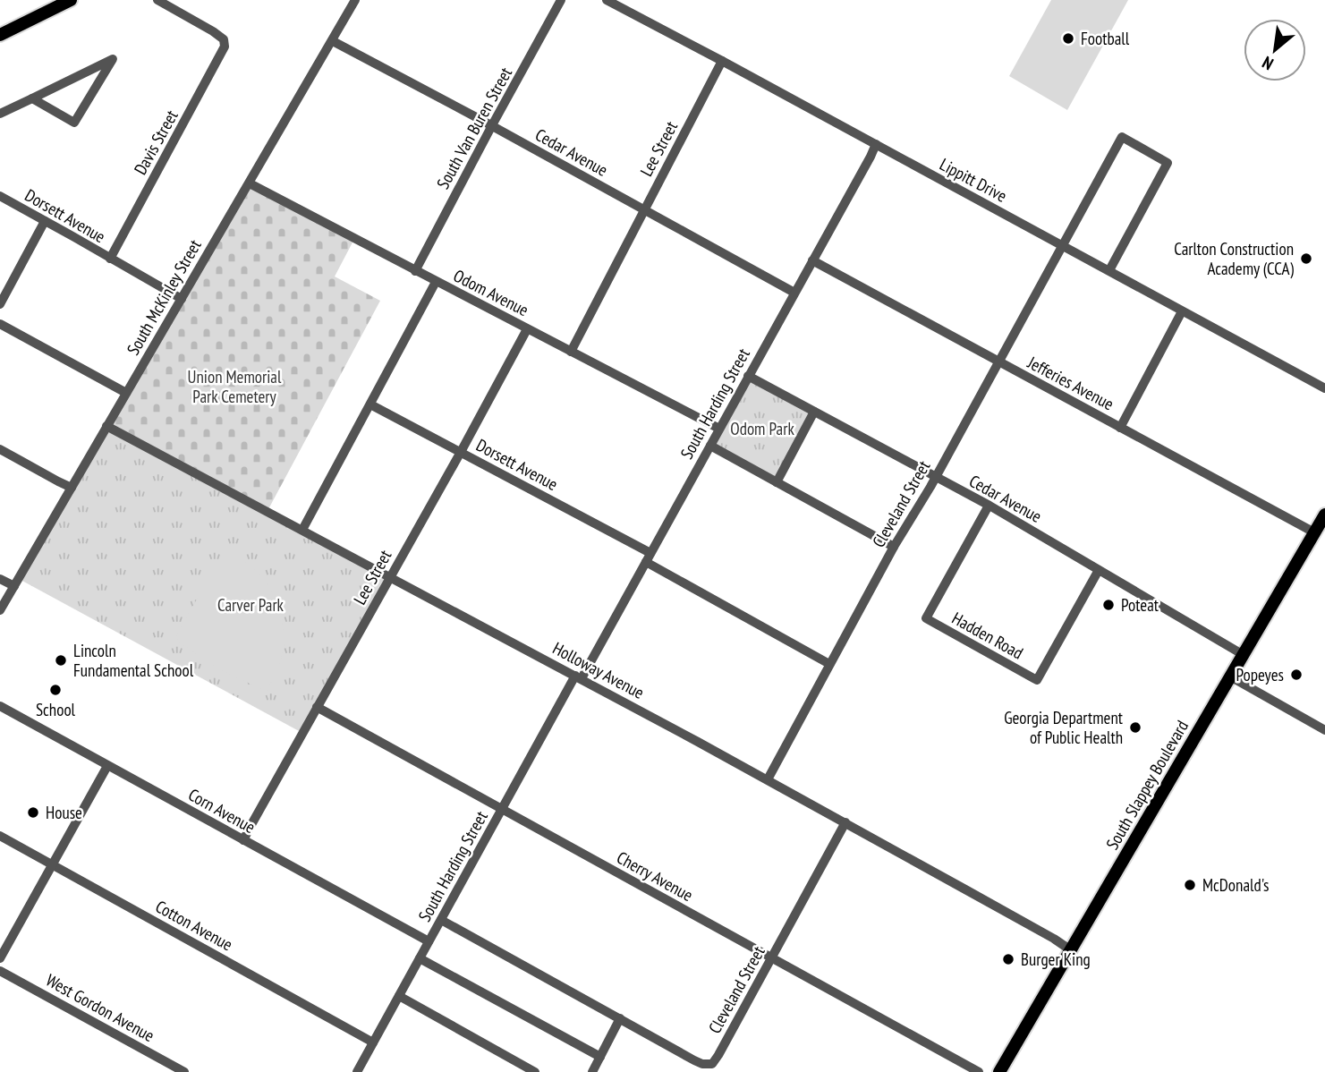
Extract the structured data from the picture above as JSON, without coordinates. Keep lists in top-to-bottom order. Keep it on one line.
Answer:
{"streets":{"main road":["South Slappey Boulevard"],"street":["South Van Buren Street","Davis Street","Lee Street","Cedar Avenue","Lippitt Drive","Dorsett Avenue","Odom Avenue","South McKinley Street","Jefferies Avenue","South Harding Street","Cleveland Street","Hadden Road","Holloway Avenue","Corn Avenue","Cherry Avenue","Cotton Avenue","West Gordon Avenue"]},"crossings":[["South Van Buren Street","Cedar Avenue"],["South Van Buren Street","Odom Avenue"],["Davis Street","Dorsett Avenue"],["Lee Street","Cedar Avenue"],["Lee Street","Lippitt Drive"],["Lee Street","Dorsett Avenue"],["Lee Street","Odom Avenue"],["Lee Street","Holloway Avenue"],["Lee Street","Corn Avenue"],["Lee Street","Cherry Avenue"],["Cedar Avenue","South McKinley Street"],["Cedar Avenue","South Harding Street"],["Cedar Avenue","Cleveland Street"],["Cedar Avenue","Hadden Road"],["Cedar Avenue","South Slappey Boulevard"],["Lippitt Drive","South Harding Street"],["Lippitt Drive","Cleveland Street"],["Dorsett Avenue","South McKinley Street"],["Dorsett Avenue","South Harding Street"],["Dorsett Avenue","Cleveland Street"],["Odom Avenue","South McKinley Street"],["Odom Avenue","South Harding Street"],["South McKinley Street","Holloway Avenue"],["Jefferies Avenue","South Harding Street"],["Jefferies Avenue","Cleveland Street"],["Jefferies Avenue","South Slappey Boulevard"],["South Harding Street","Holloway Avenue"],["South Harding Street","Corn Avenue"],["South Harding Street","Cherry Avenue"],["South Harding Street","Cotton Avenue"],["Cleveland Street","Holloway Avenue"],["Cleveland Street","Cherry Avenue"],["Holloway Avenue","South Slappey Boulevard"]],"parks":["Union Memorial Park Cemetery","Odom Park","Carver Park"],"places":["Football","Carlton Construction Academy (CCA)","Poteat","Lincoln Fundamental School","Popeyes","School","Georgia Department of Public Health","House","McDonald's","Burger King"],"north":"bottom left"}
